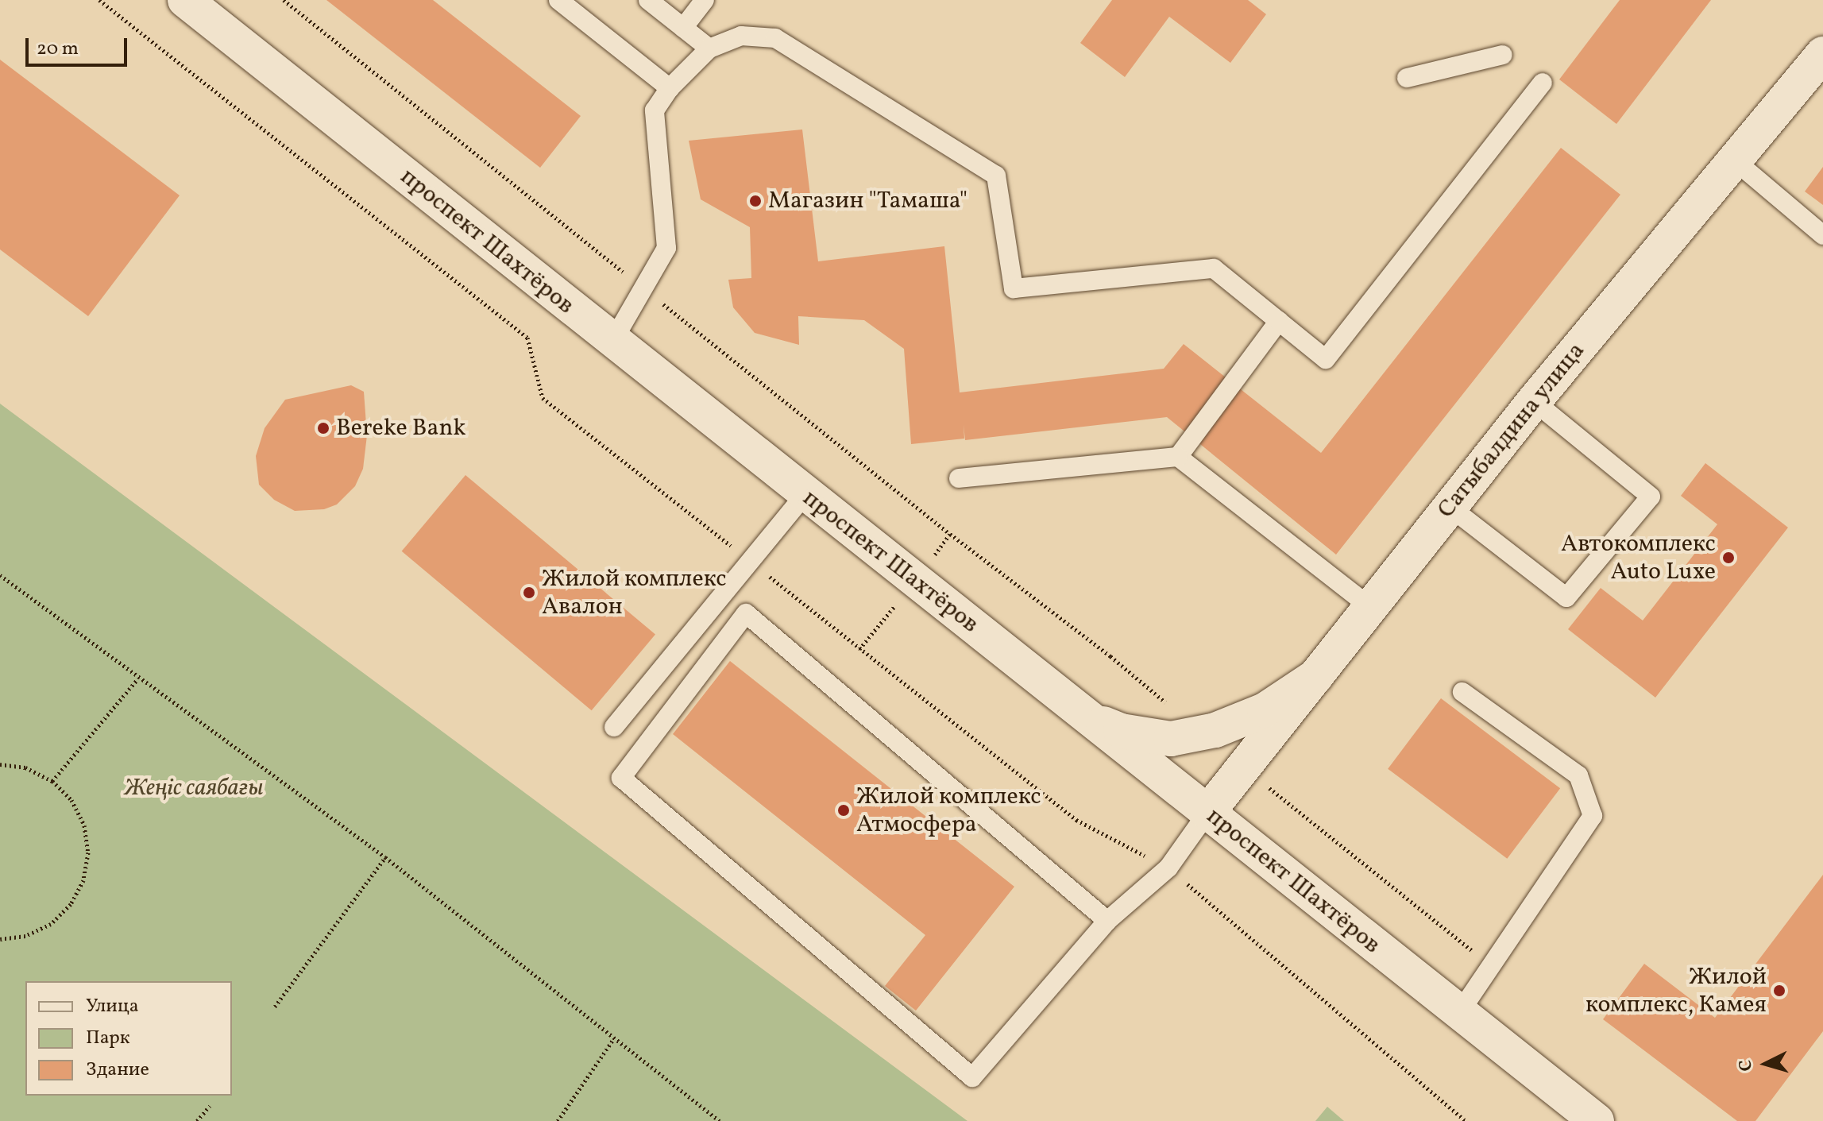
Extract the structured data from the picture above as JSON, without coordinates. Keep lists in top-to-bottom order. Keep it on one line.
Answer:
{"streets":{"main road":["проспект Шахтёров","Сатыбалдина улица"]},"crossings":[["проспект Шахтёров","Сатыбалдина улица"]],"parks":["Жеңіс саябағы"],"places":["Магазин \"Тамаша\"","Bereke Bank","Автокомплекс Auto Luxe","Жилой комплекс Авалон","Жилой комплекс Атмосфера","Жилой комплекс, Камея"],"legend":["Улица","Парк","Здание"],"scale_bar":"20 m","north":"left"}
